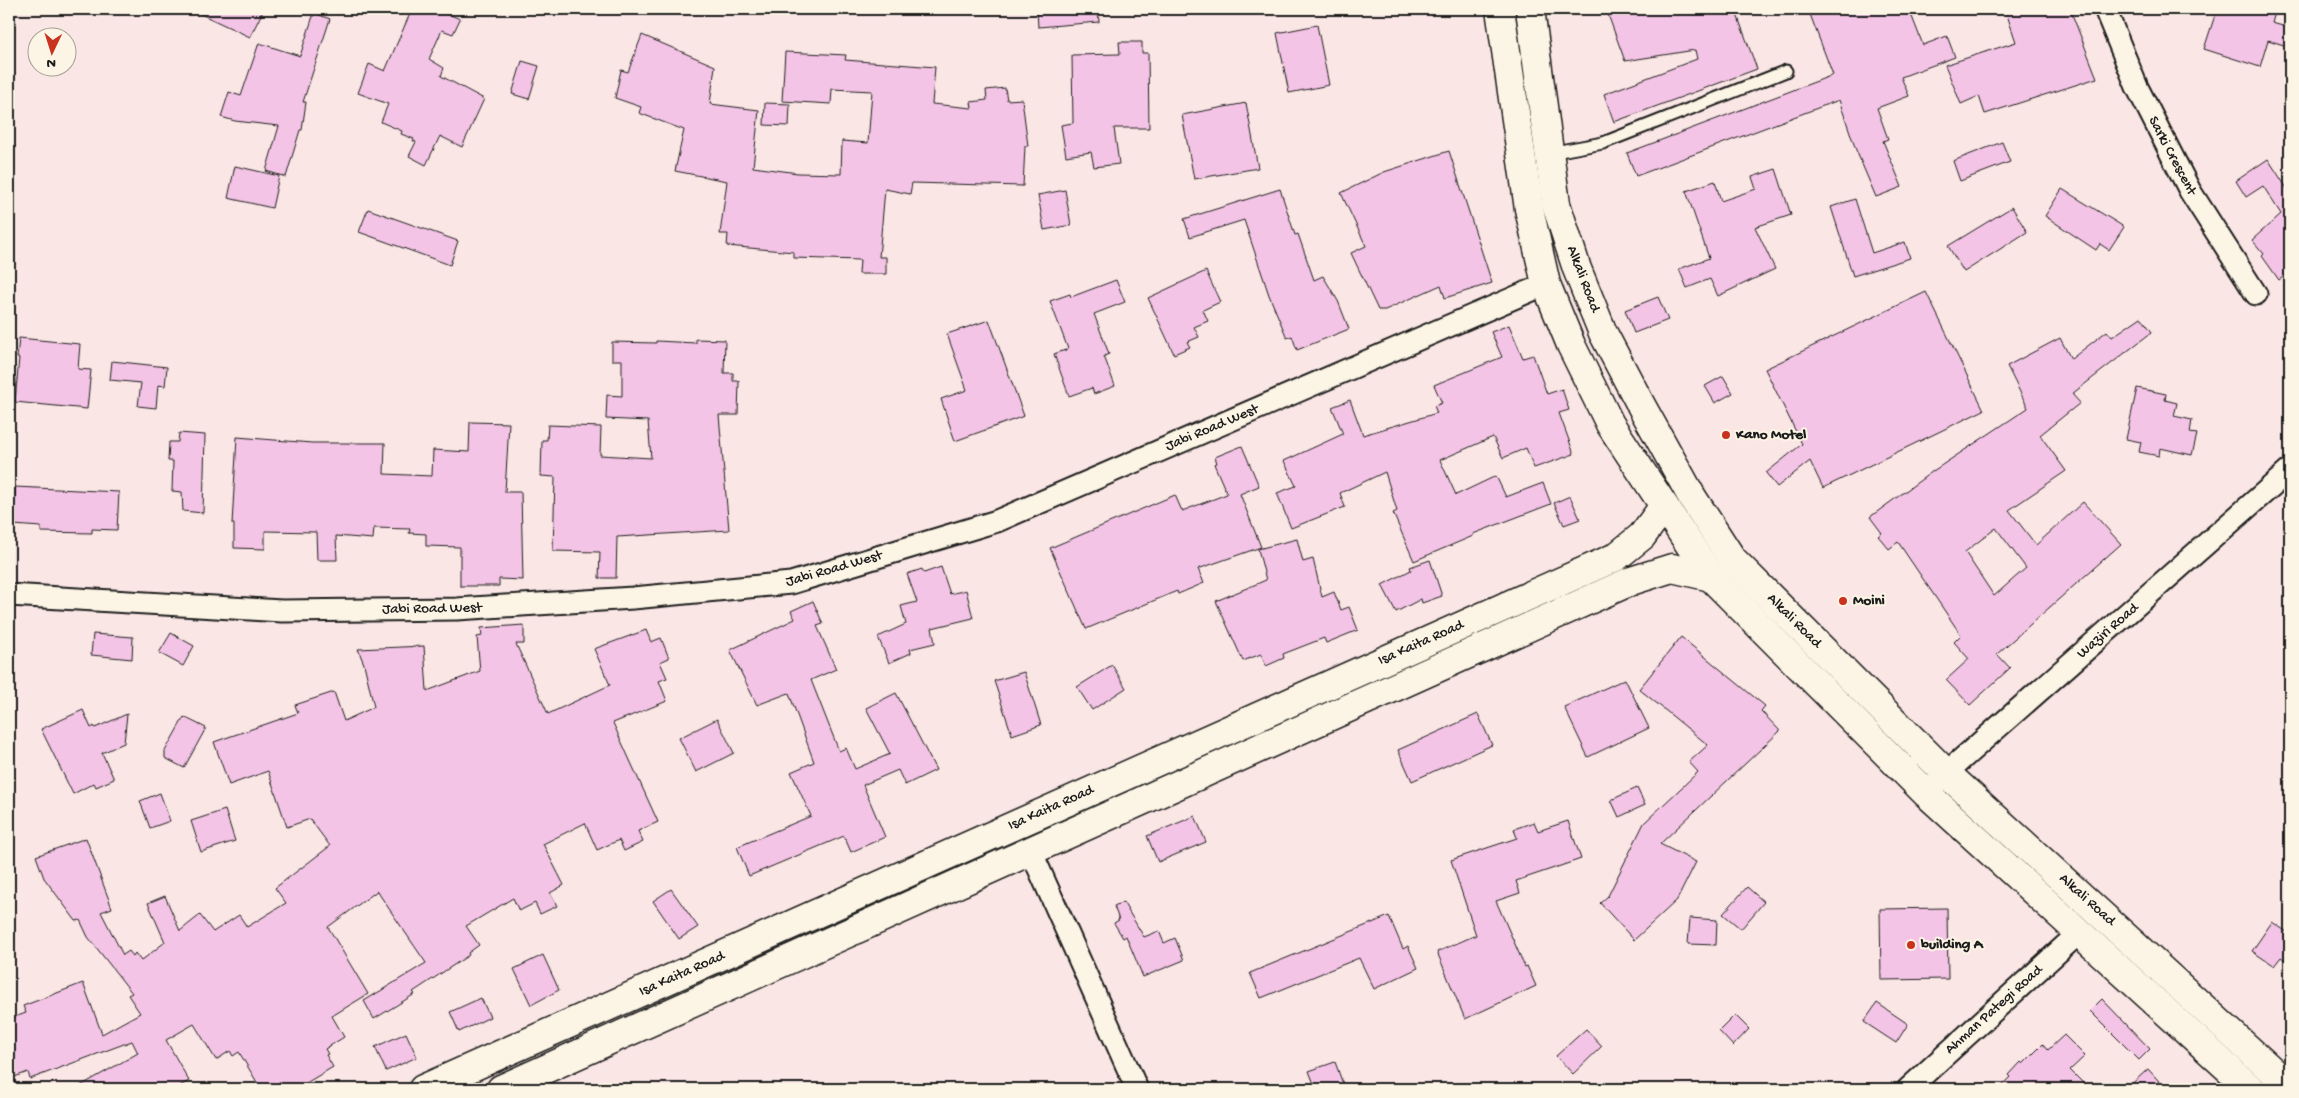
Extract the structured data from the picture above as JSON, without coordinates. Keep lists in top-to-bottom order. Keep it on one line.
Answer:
{"streets":{"main road":["Alkali Road","Isa Kaita Road"],"street":["Sarki Crescent","Jabi Road West","Waziri Road","Ahman Pategi Road"]},"crossings":[["Alkali Road","Jabi Road West"],["Alkali Road","Waziri Road"],["Alkali Road","Isa Kaita Road"],["Alkali Road","Ahman Pategi Road"]],"places":["Kano Motel","Moini","building A"],"north":"bottom"}
